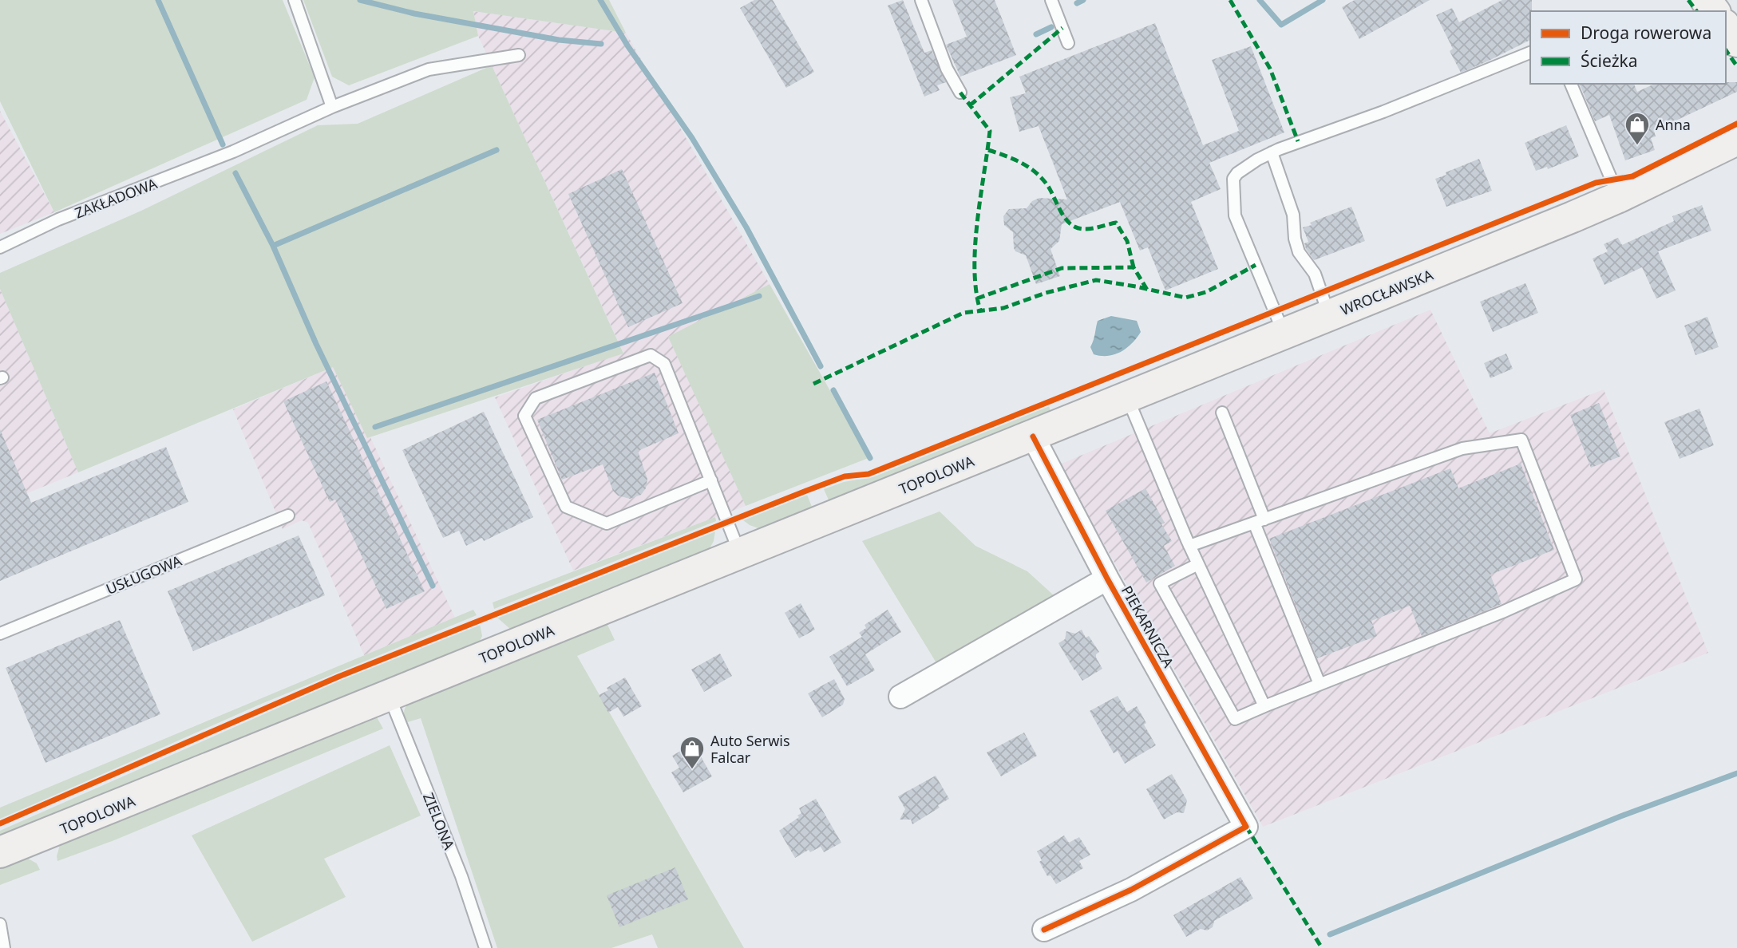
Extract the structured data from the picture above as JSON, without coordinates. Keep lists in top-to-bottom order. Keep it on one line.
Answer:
{"streets":{"main road":["WROCŁAWSKA","TOPOLOWA"],"street":["PIEKARNICZA"],"lane":["ZAKŁADOWA","USŁUGOWA","ZIELONA"]},"crossings":[["WROCŁAWSKA","TOPOLOWA"],["WROCŁAWSKA","PIEKARNICZA"],["TOPOLOWA","PIEKARNICZA"],["TOPOLOWA","ZIELONA"]],"places":{"shop":["Anna","Auto Serwis Falcar"]},"legend":["Droga rowerowa","Ścieżka"]}
